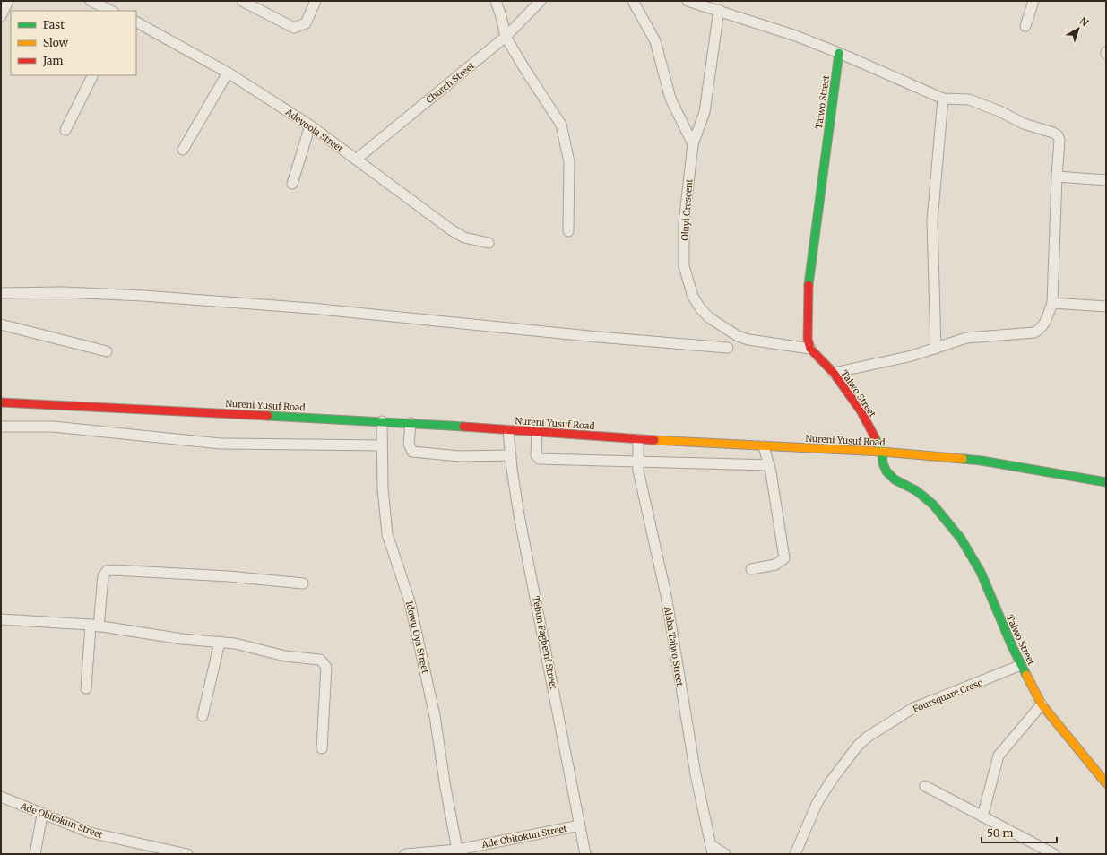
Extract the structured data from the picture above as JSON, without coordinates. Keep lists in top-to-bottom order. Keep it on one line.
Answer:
{"streets":{"street":["Church Street","Taiwo Street","Adeyoola Street","Oluyi Crescent","Nureni Yusuf Road","Idowu Oya Street","Tebun Fagbemi Street","Alaba Taiwo Street","Foursquare Cresc","Ade Obitokun Street"]},"crossings":[["Church Street","Adeyoola Street"],["Taiwo Street","Oluyi Crescent"],["Taiwo Street","Nureni Yusuf Road"],["Taiwo Street","Foursquare Cresc"],["Nureni Yusuf Road","Idowu Oya Street"],["Nureni Yusuf Road","Tebun Fagbemi Street"],["Nureni Yusuf Road","Alaba Taiwo Street"],["Idowu Oya Street","Ade Obitokun Street"],["Tebun Fagbemi Street","Ade Obitokun Street"]],"legend":["Fast","Slow","Jam"],"scale_bar":"50 m","north":"top right"}
